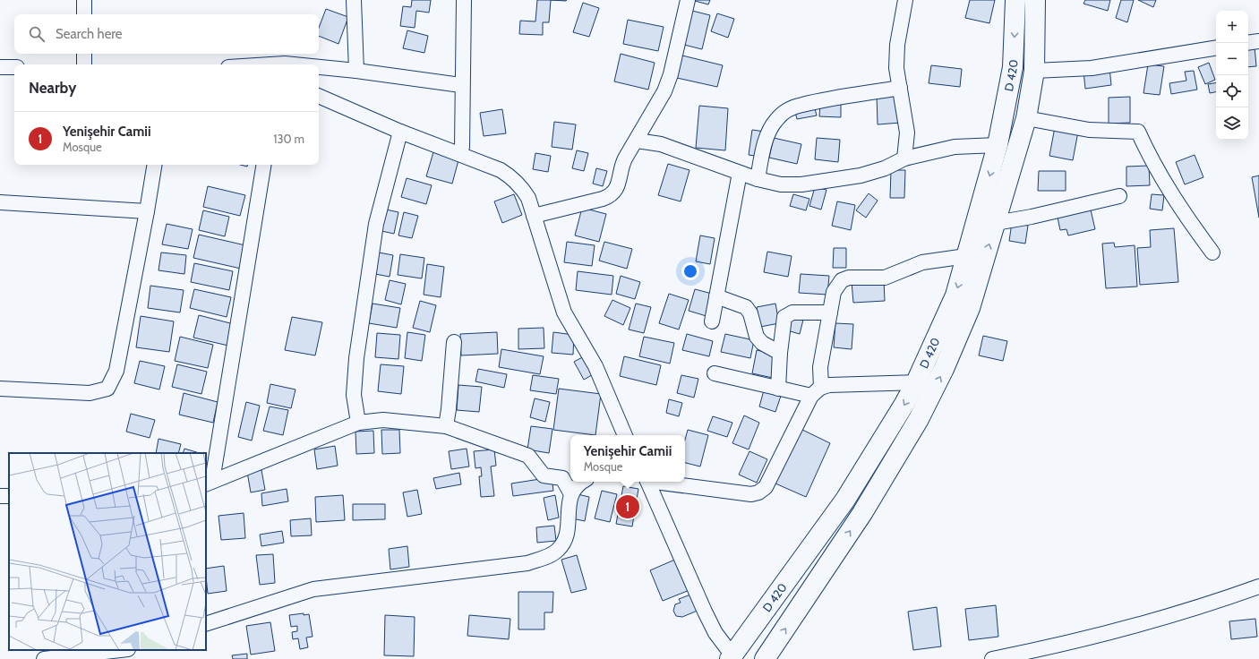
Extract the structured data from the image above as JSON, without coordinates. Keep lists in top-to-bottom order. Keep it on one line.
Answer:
{"streets":{"highway":["D 420"]},"page":{"map_buttons":["+","−"],"search":"Search here","heading":"Nearby","list":[{"mark":"1","name":"Yenişehir Camii","note":"Mosque","value":"130 m"}],"popup":["Yenişehir Camii","Mosque"],"pins":"1"}}
